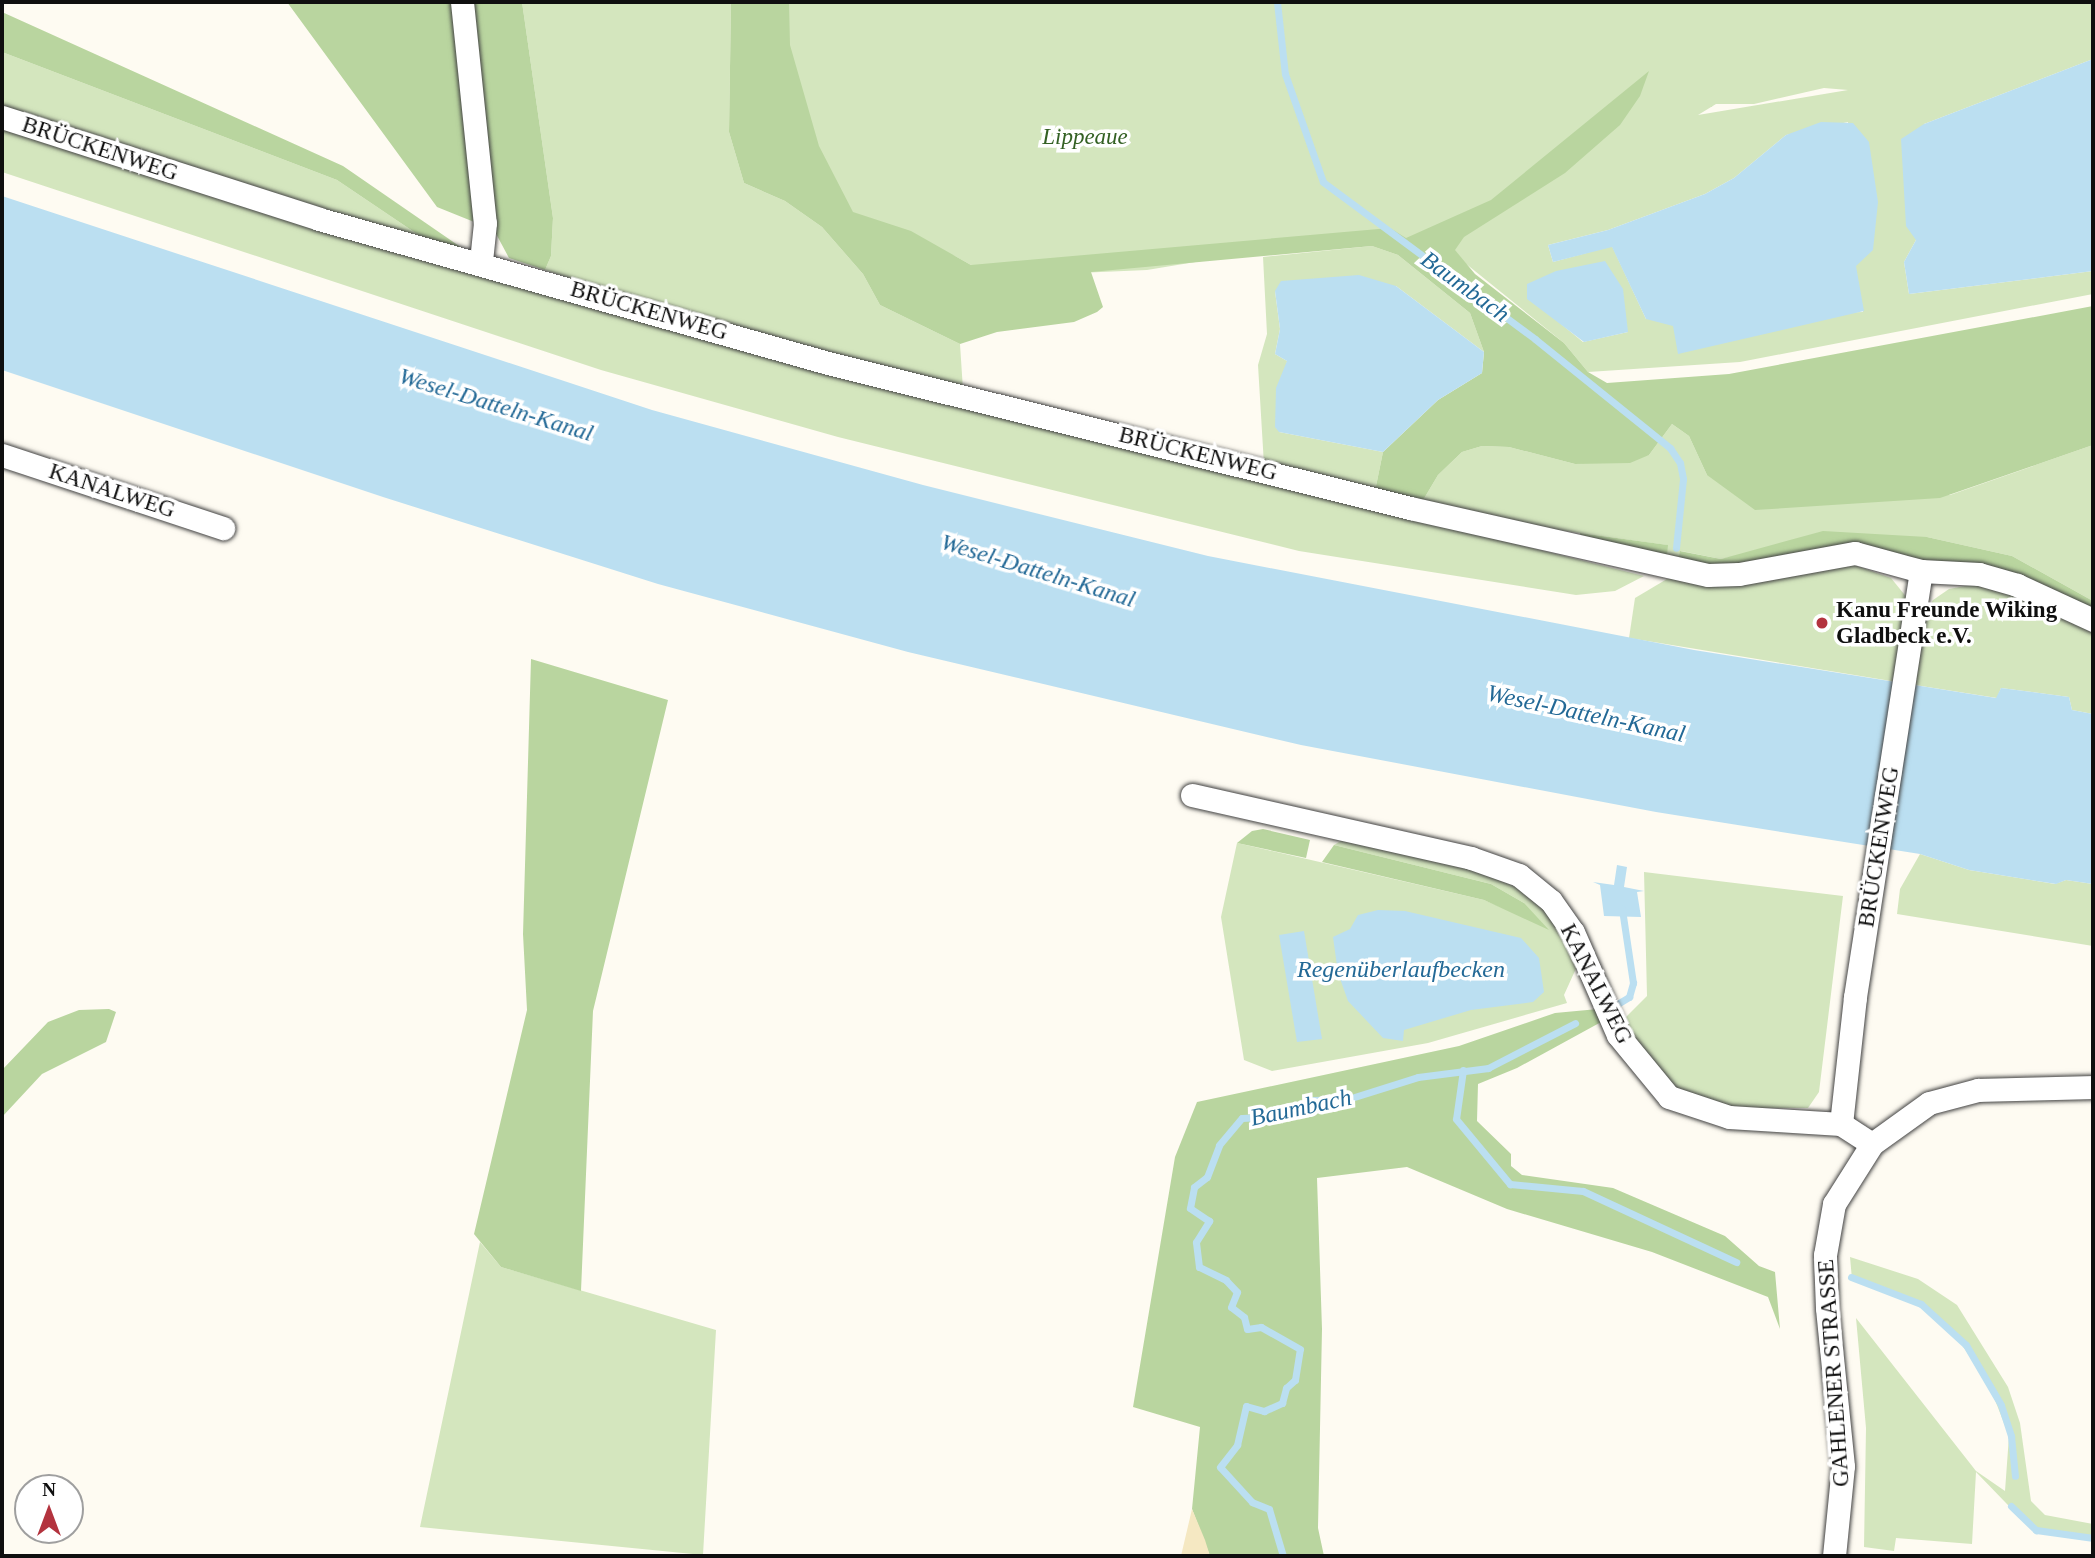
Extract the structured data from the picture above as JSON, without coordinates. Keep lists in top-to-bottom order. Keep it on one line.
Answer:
{"streets":{"street":["BRÜCKENWEG","KANALWEG","GAHLENER STRASSE"]},"crossings":[["BRÜCKENWEG","KANALWEG"],["KANALWEG","GAHLENER STRASSE"]],"water":["Baumbach","Wesel-Datteln-Kanal","Regenüberlaufbecken"],"parks":["Lippeaue"],"places":["Kanu Freunde Wiking Gladbeck e.V."],"north":"top"}
